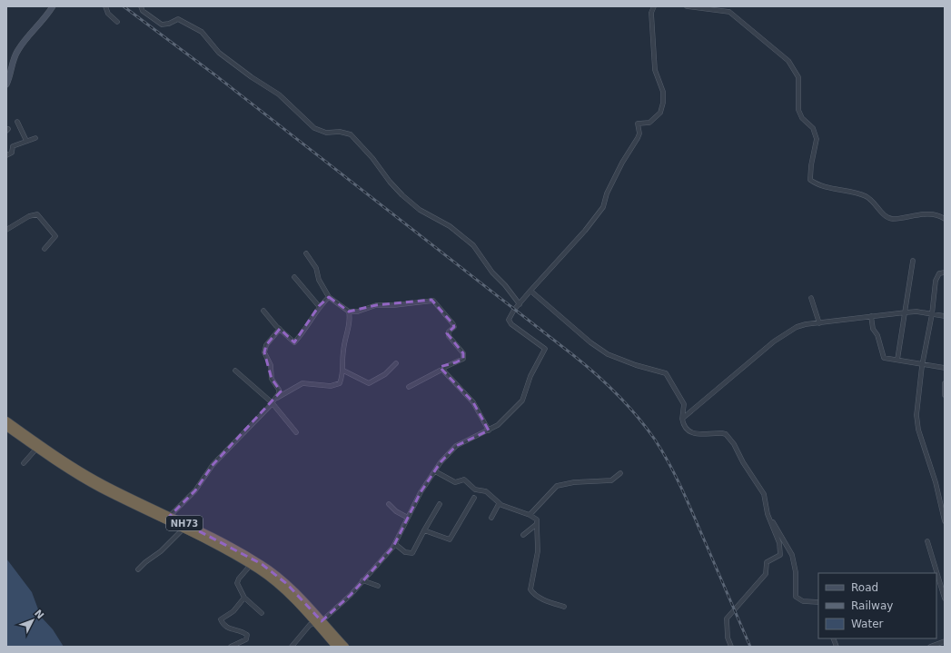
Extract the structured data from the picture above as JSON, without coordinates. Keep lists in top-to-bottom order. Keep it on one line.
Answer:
{"streets":{"highway":["NH73"]},"legend":["Road","Railway","Water"],"north":"top right"}
